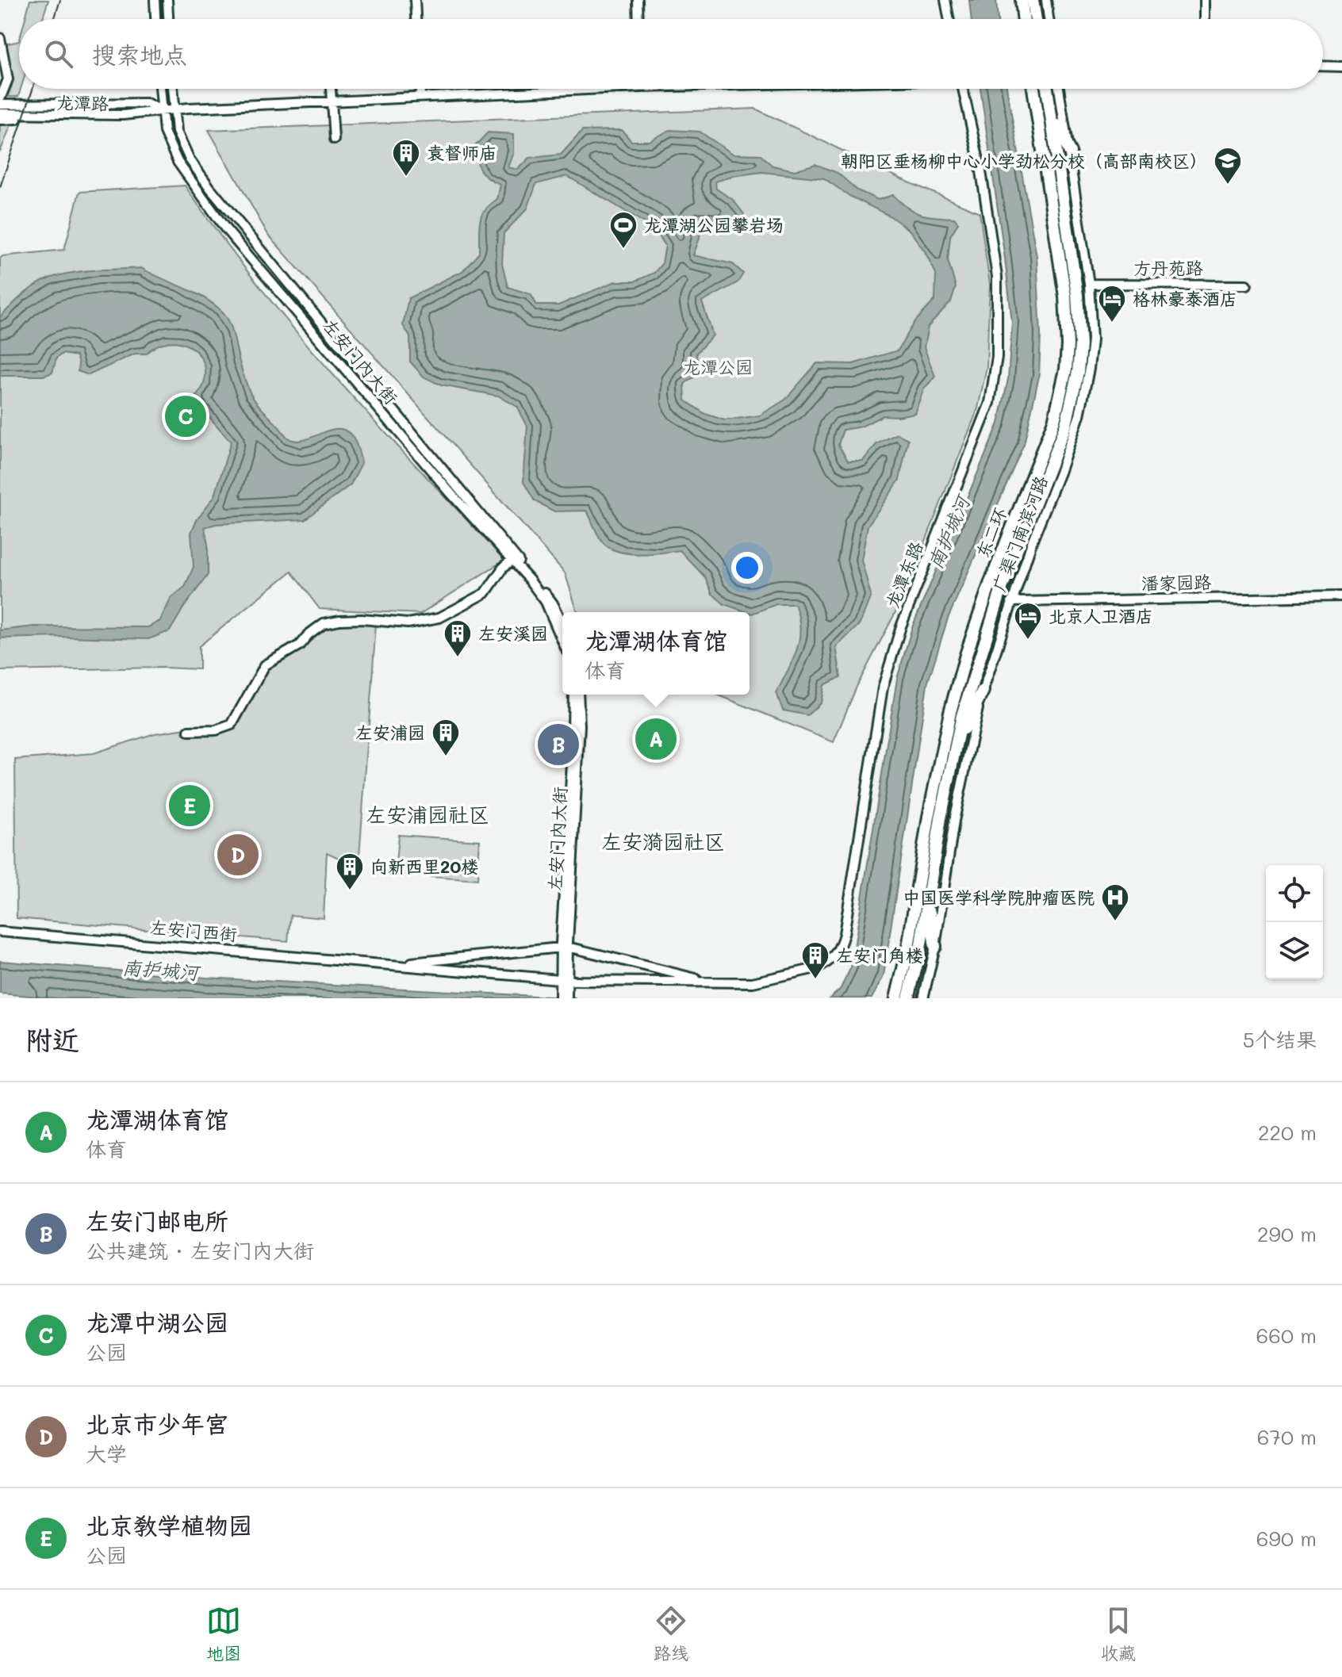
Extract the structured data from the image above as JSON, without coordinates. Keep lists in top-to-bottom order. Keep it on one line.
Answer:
{"streets":{"highway":["东二环"],"street":["龙潭路","方丹苑路","左安门内大街","广渠门南滨河路","龙潭东路","潘家园路","左安门西街"]},"crossings":[["龙潭路","左安门内大街"],["方丹苑路","广渠门南滨河路"],["左安门内大街","龙潭东路"],["左安门内大街","左安门西街"],["广渠门南滨河路","潘家园路"],["龙潭东路","左安门西街"]],"districts":["左安浦园社区","左安漪园社区"],"water":["南护城河"],"parks":["龙潭公园"],"places":{"building":["袁督师庙","左安溪园","左安浦园","向新西里20楼","左安门角楼"],"school or university":["朝阳区垂杨柳中心小学劲松分校（高部南校区）"],"sports":["龙潭湖公园攀岩场"],"hotel":["格林豪泰酒店","北京人卫酒店"],"hospital":["中国医学科学院肿瘤医院"]},"page":{"search":"搜索地点","pins":["C","A","B","E","D"],"popup":["龙潭湖体育馆","体育"],"heading":["附近","5个结果"],"list":[{"mark":"A","name":"龙潭湖体育馆","note":"体育","value":"220 m"},{"mark":"B","name":"左安门邮电所","note":"公共建筑 · 左安门内大街","value":"290 m"},{"mark":"C","name":"龙潭中湖公园","note":"公园","value":"660 m"},{"mark":"D","name":"北京市少年宫","note":"大学","value":"670 m"},{"mark":"E","name":"北京教学植物园","note":"公园","value":"690 m"}],"nav":["地图","路线","收藏"]}}
